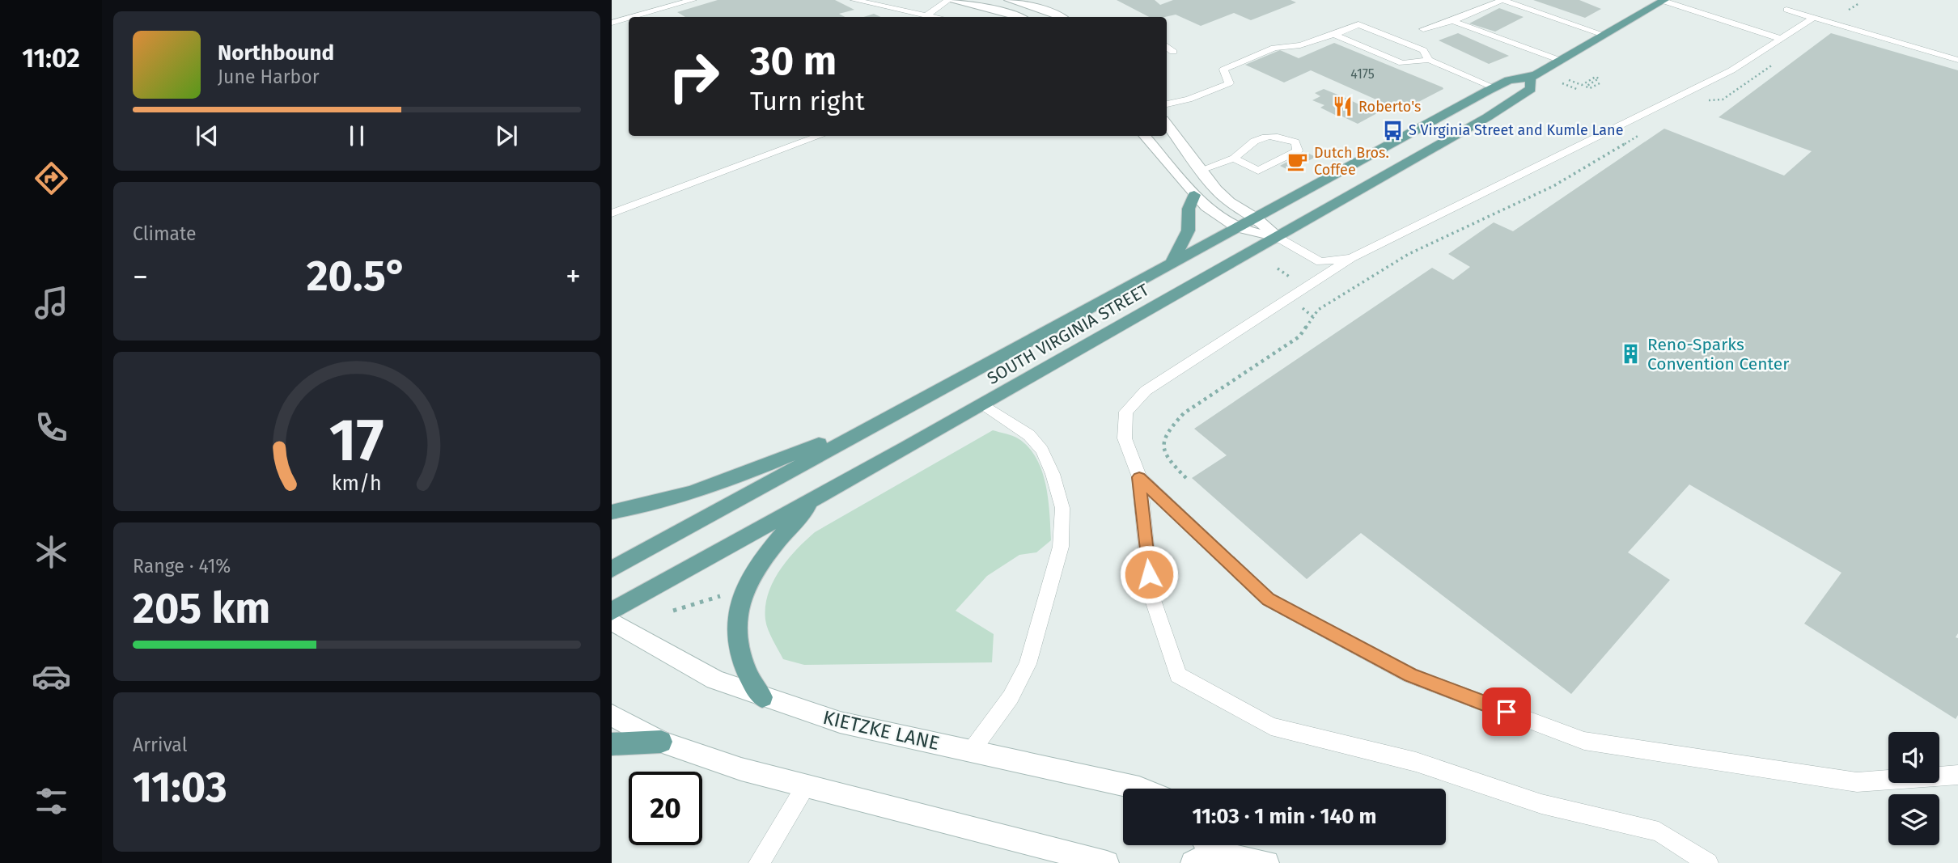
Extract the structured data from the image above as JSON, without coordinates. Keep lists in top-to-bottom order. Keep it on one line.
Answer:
{"streets":{"main road":["SOUTH VIRGINIA STREET"],"street":["KIETZKE LANE"]},"places":{"restaurant":["Roberto's"],"bus stop":["S Virginia Street and Kumle Lane"],"cafe":["Dutch Bros. Coffee"],"building":["Reno-Sparks Convention Center"]},"house_numbers":["4175"],"page":{"tabs":"11:02","turn":["30 m","Turn right"],"song":["Northbound","June Harbor"],"tile":["Climate",["Range · 41%","205 km"],["Arrival","11:03"]],"heat":["−","20.5°","+"],"limit":"20","trip":"11:03 · 1 min · 140 m","gauge":["17","km/h"]}}
